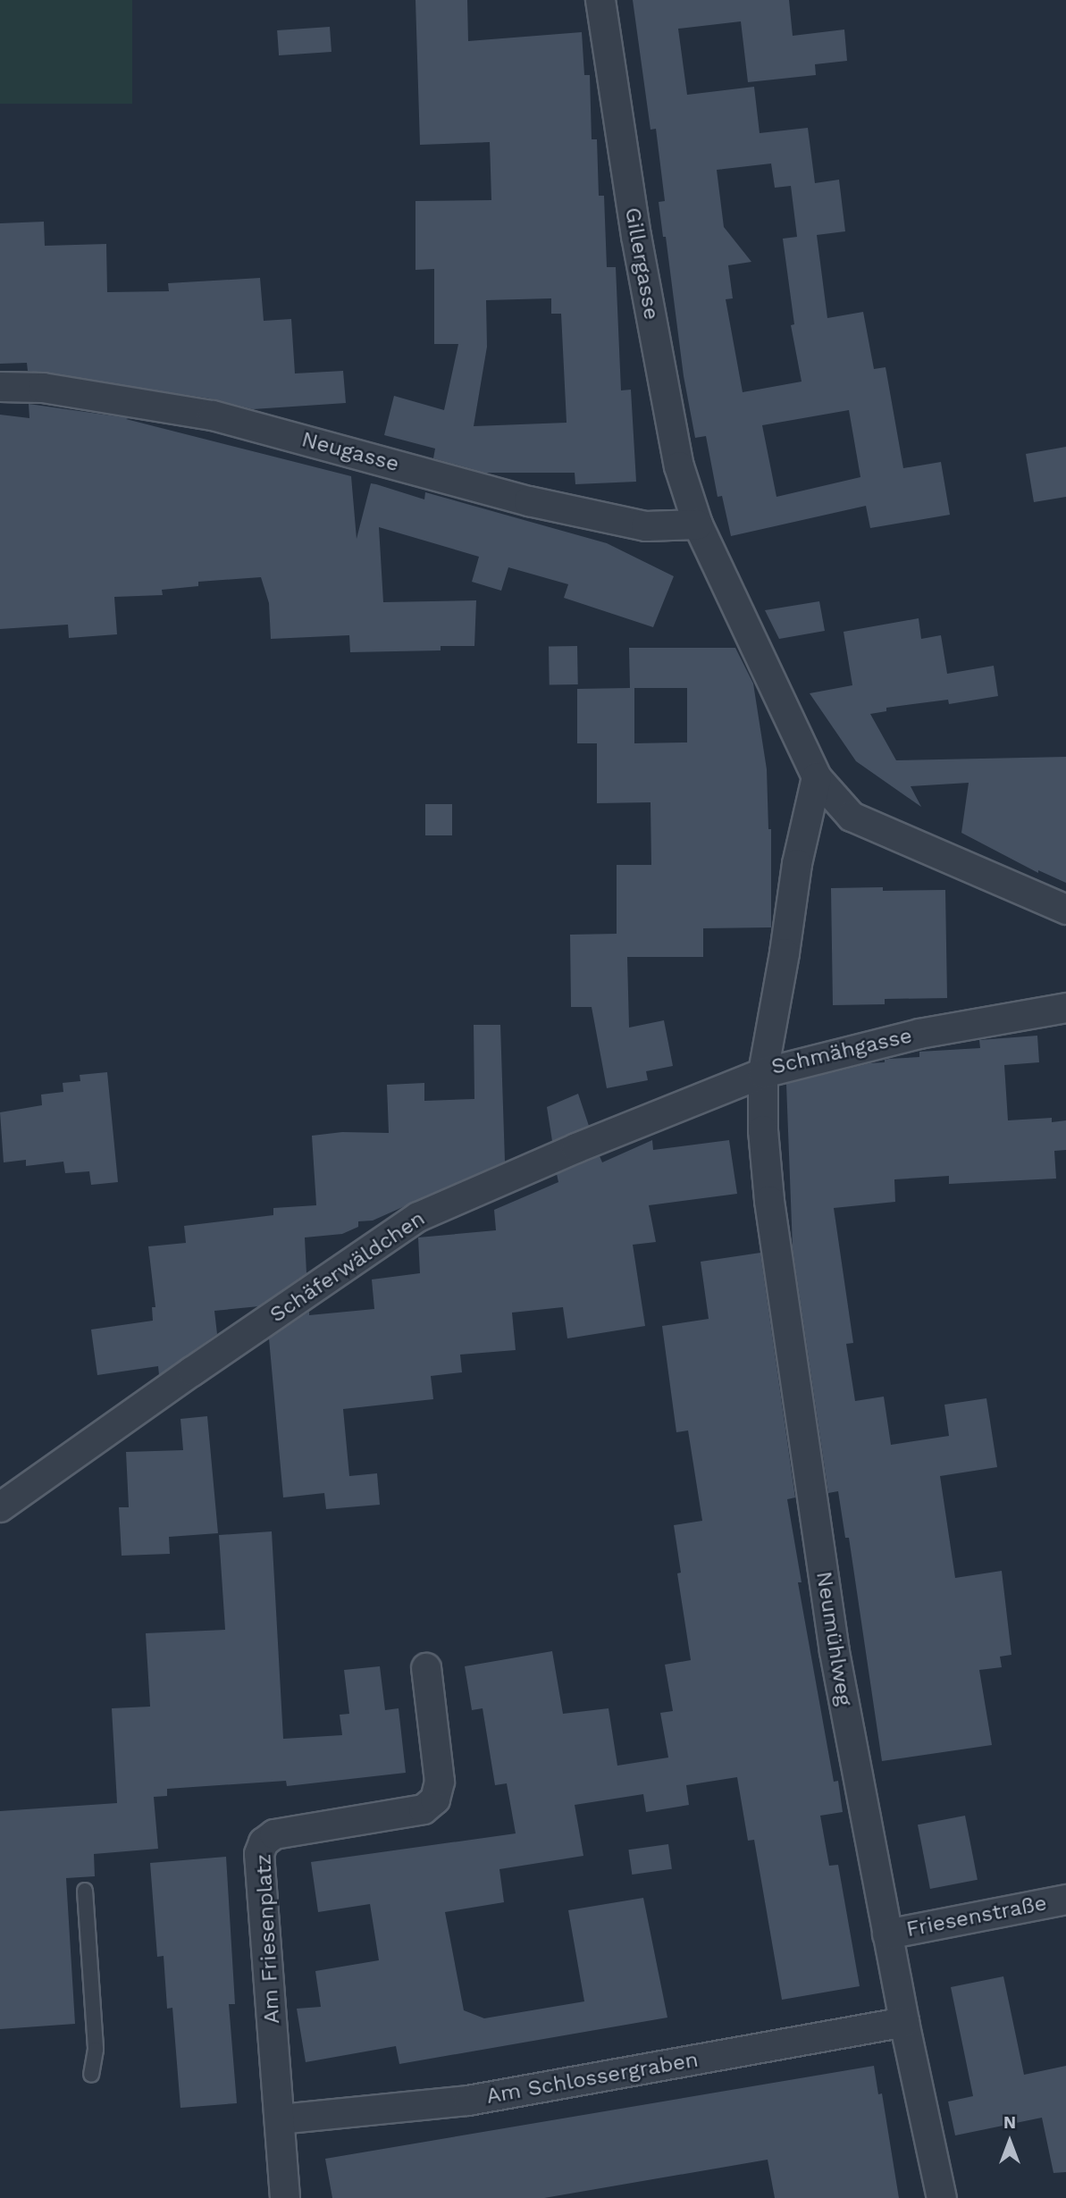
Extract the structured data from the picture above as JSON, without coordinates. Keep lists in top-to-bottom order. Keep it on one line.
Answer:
{"streets":{"street":["Gillergasse","Neugasse","Schmähgasse","Schäferwäldchen","Neumühlweg","Friesenstraße","Am Friesenplatz","Am Schlossergraben"]},"crossings":[["Gillergasse","Neugasse"],["Schmähgasse","Schäferwäldchen"],["Schmähgasse","Neumühlweg"],["Schäferwäldchen","Neumühlweg"],["Neumühlweg","Friesenstraße"],["Neumühlweg","Am Schlossergraben"],["Am Friesenplatz","Am Schlossergraben"]],"north":"top"}
